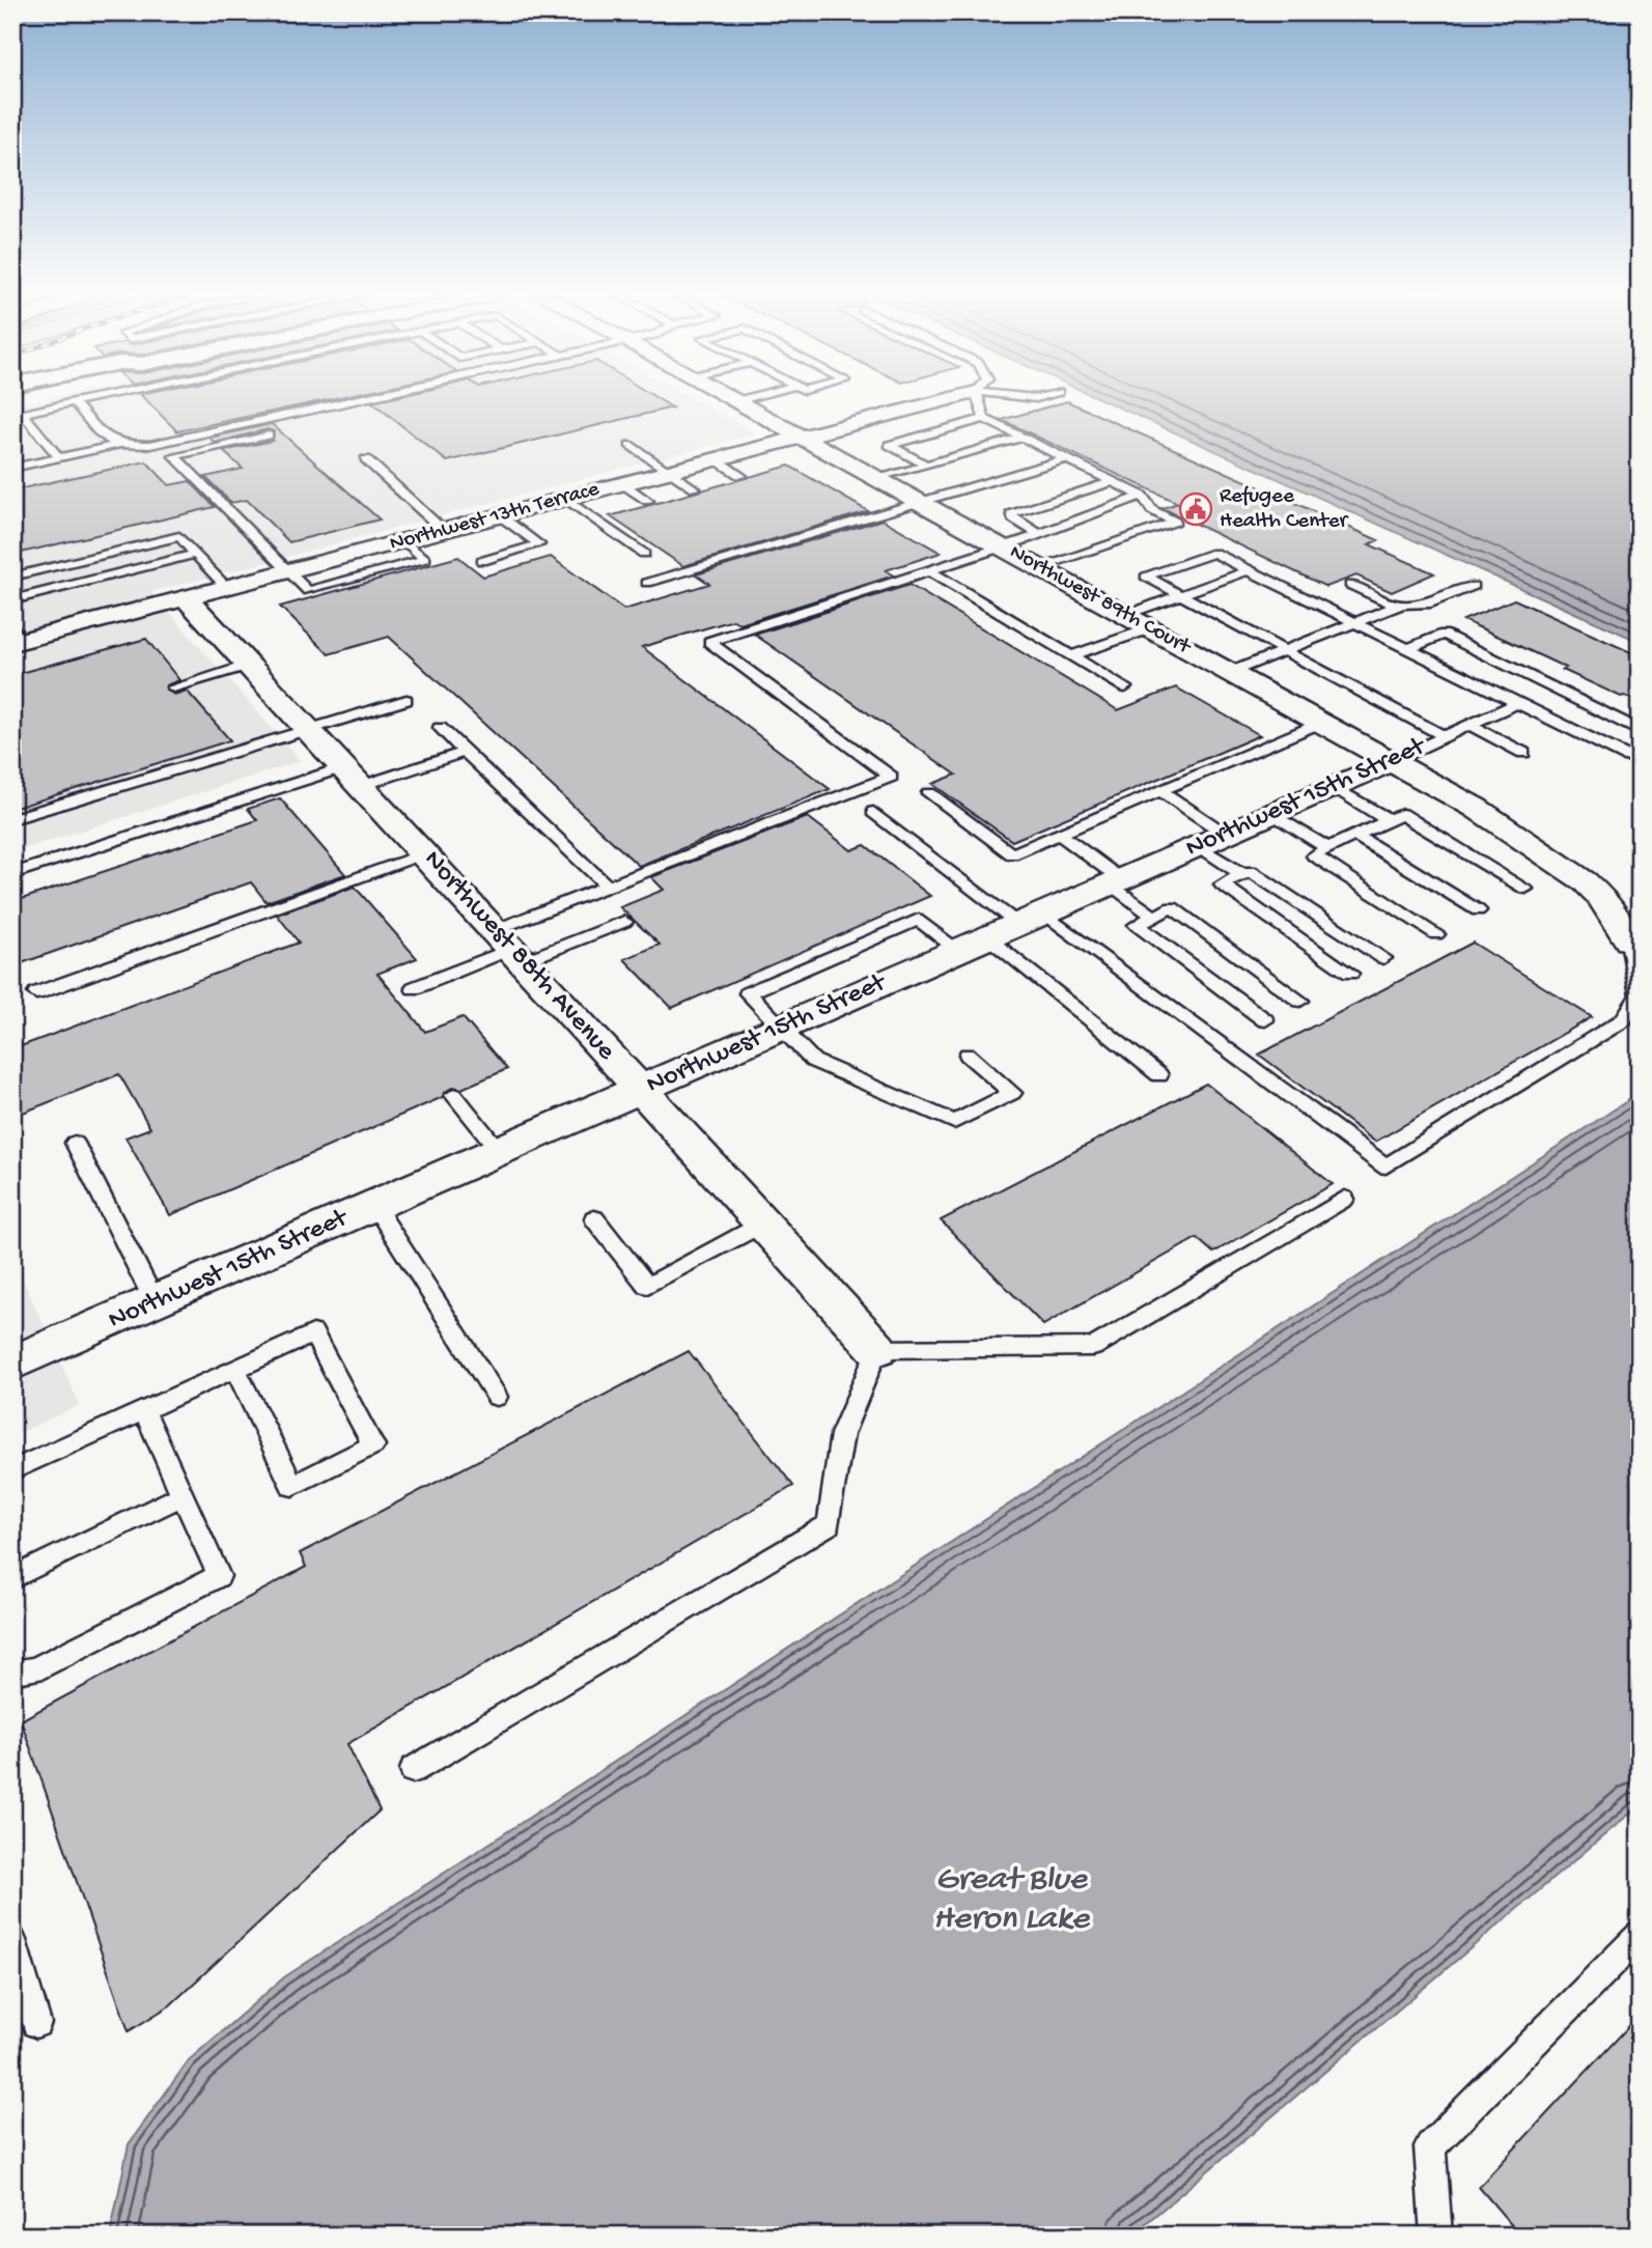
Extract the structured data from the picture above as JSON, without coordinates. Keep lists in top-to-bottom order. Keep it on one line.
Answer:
{"streets":{"street":["Northwest 13th Terrace","Northwest 89th Court","Northwest 15th Street","Northwest 88th Avenue"]},"crossings":[["Northwest 13th Terrace","Northwest 89th Court"],["Northwest 13th Terrace","Northwest 88th Avenue"],["Northwest 89th Court","Northwest 15th Street"],["Northwest 15th Street","Northwest 88th Avenue"]],"water":["Great Blue Heron Lake"],"places":{"public building":["Refugee Health Center"]}}
